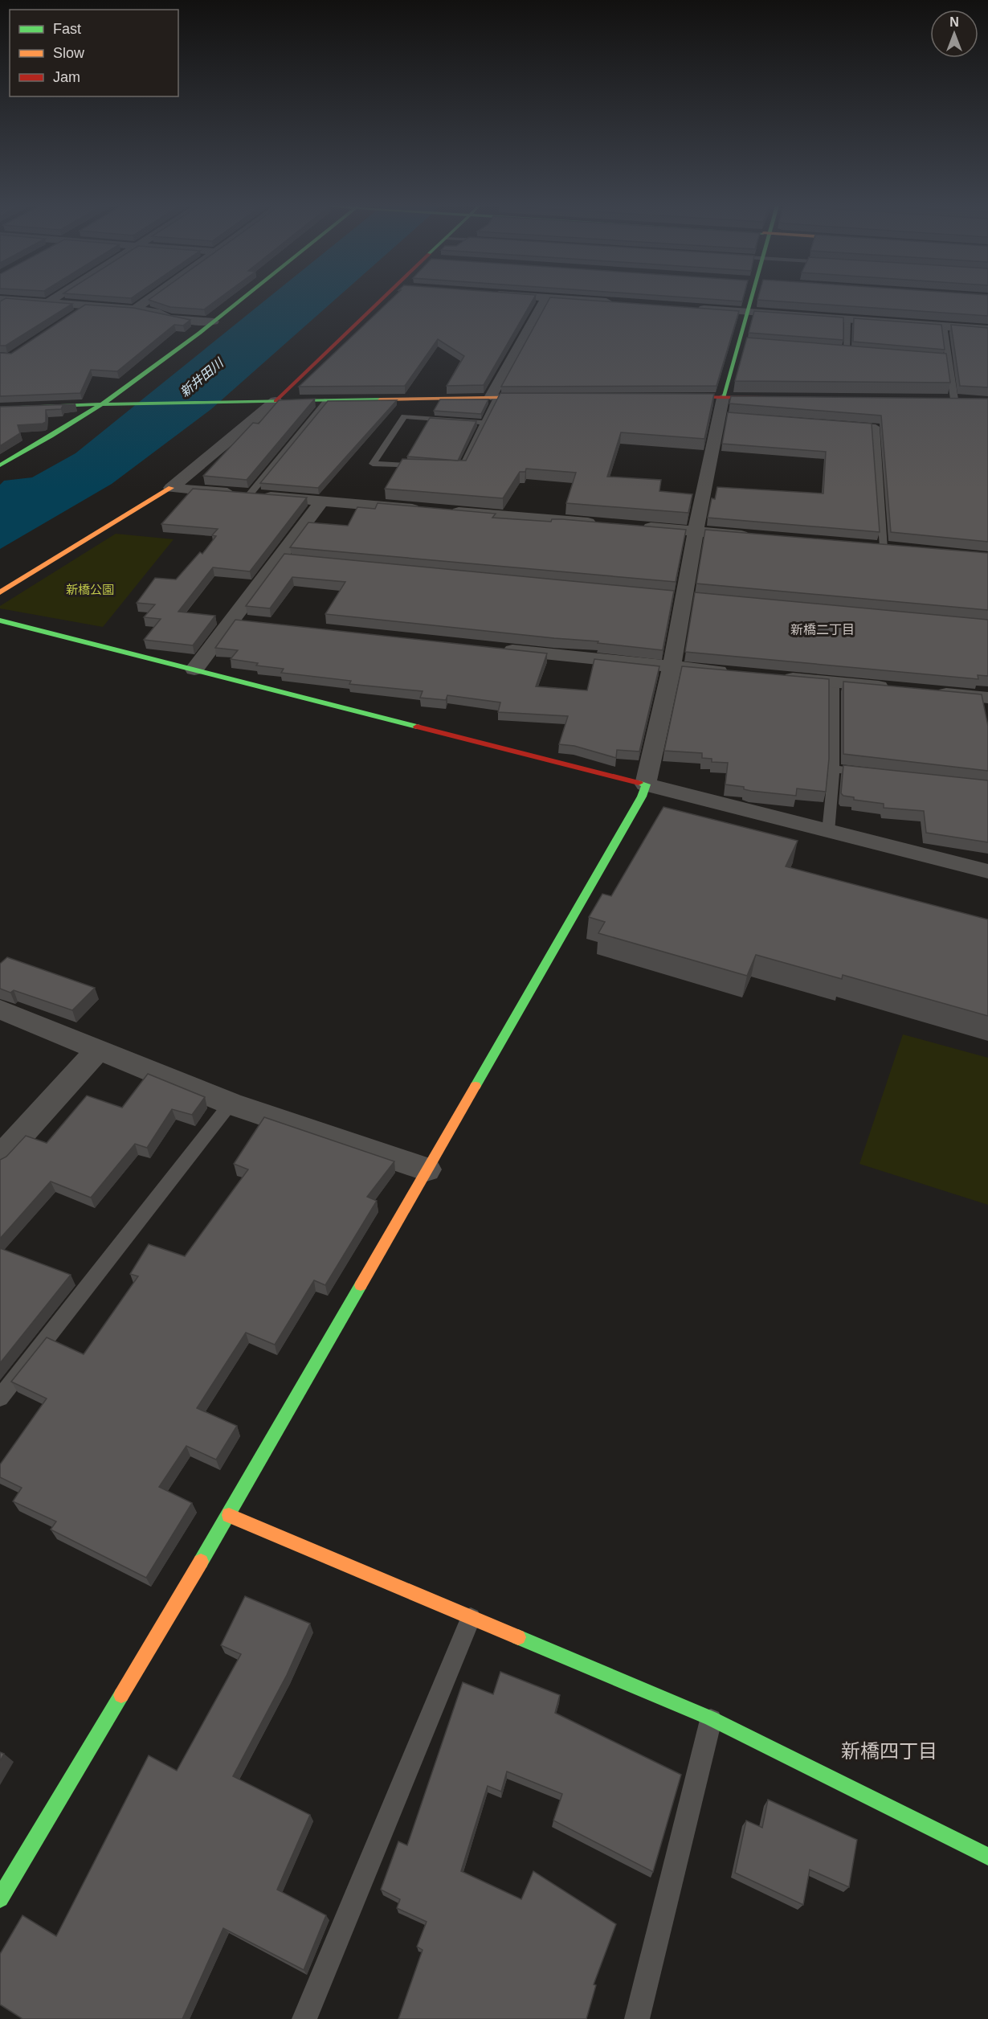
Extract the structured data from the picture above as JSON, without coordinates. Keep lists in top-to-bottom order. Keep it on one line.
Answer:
{"districts":["新橋二丁目","新橋四丁目"],"water":["新井田川"],"parks":["新橋公園"],"legend":["Fast","Slow","Jam"],"north":"top"}
